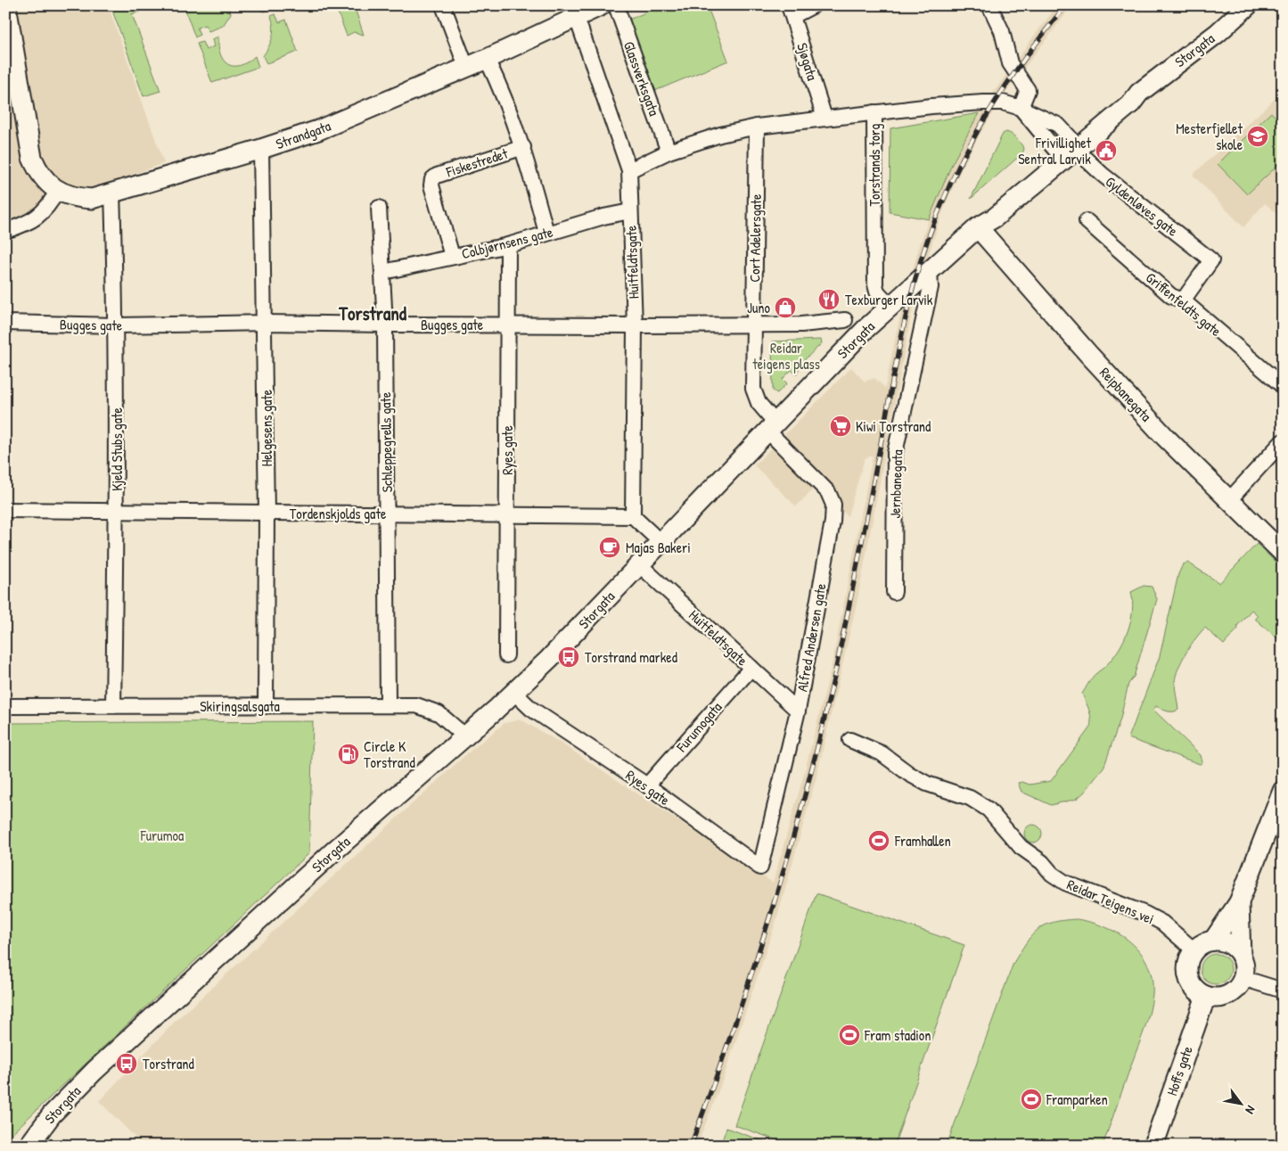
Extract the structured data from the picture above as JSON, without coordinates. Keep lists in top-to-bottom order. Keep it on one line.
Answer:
{"streets":{"main road":["Storgata","Strandgata","Reipbanegata","Hoffs gate"],"street":["Sjøgata","Glassverksgata","Fiskestredet","Torstrands torg","Gyldenløves gate","Cort Adelersgate","Colbjørnsens gate","Huitfeldtsgate","Griffenfeldts gate","Bugges gate","Helgesens gate","Schleppegrells gate","Kjeld Stubs gate","Ryes gate","Jernbanegata","Tordenskjolds gate","Alfred Andersen gate","Skiringsalsgata","Furumogata","Reidar Teigens vei"]},"crossings":[["Storgata","Torstrands torg"],["Storgata","Gyldenløves gate"],["Storgata","Cort Adelersgate"],["Storgata","Huitfeldtsgate"],["Storgata","Reipbanegata"],["Storgata","Ryes gate"],["Storgata","Jernbanegata"],["Storgata","Alfred Andersen gate"],["Storgata","Skiringsalsgata"],["Strandgata","Huitfeldtsgate"],["Strandgata","Helgesens gate"],["Strandgata","Kjeld Stubs gate"],["Fiskestredet","Colbjørnsens gate"],["Torstrands torg","Gyldenløves gate"],["Gyldenløves gate","Griffenfeldts gate"],["Cort Adelersgate","Bugges gate"],["Cort Adelersgate","Alfred Andersen gate"],["Colbjørnsens gate","Huitfeldtsgate"],["Colbjørnsens gate","Schleppegrells gate"],["Colbjørnsens gate","Ryes gate"],["Huitfeldtsgate","Bugges gate"],["Huitfeldtsgate","Tordenskjolds gate"],["Huitfeldtsgate","Alfred Andersen gate"],["Huitfeldtsgate","Furumogata"],["Bugges gate","Helgesens gate"],["Bugges gate","Schleppegrells gate"],["Bugges gate","Kjeld Stubs gate"],["Bugges gate","Ryes gate"],["Helgesens gate","Tordenskjolds gate"],["Helgesens gate","Skiringsalsgata"],["Schleppegrells gate","Tordenskjolds gate"],["Schleppegrells gate","Skiringsalsgata"],["Kjeld Stubs gate","Tordenskjolds gate"],["Kjeld Stubs gate","Skiringsalsgata"],["Ryes gate","Tordenskjolds gate"],["Ryes gate","Alfred Andersen gate"],["Ryes gate","Furumogata"],["Reidar Teigens vei","Hoffs gate"]],"districts":["Torstrand"],"parks":["Reidar teigens plass","Furumoa"],"places":{"school or university":["Mesterfjellet skole"],"public building":["Frivillighet Sentral Larvik"],"restaurant":["Texburger Larvik"],"shop":["Juno"],"supermarket":["Kiwi Torstrand"],"cafe":["Majas Bakeri"],"bus stop":["Torstrand marked","Torstrand"],"fuel station":["Circle K Torstrand"],"sports":["Framhallen","Fram stadion","Framparken"]},"north":"bottom right"}
